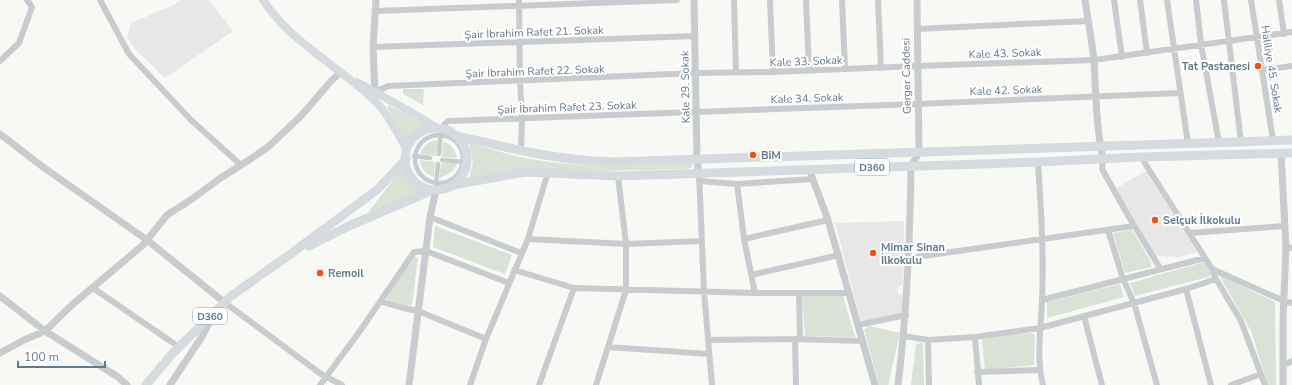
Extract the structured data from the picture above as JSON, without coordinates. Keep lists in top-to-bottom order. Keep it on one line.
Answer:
{"streets":{"main road":["D360"],"street":["Şair İbrahim Rafet 21. Sokak","Kale 43. Sokak","Kale 33. Sokak","Haliliye 45. Sokak","Şair İbrahim Rafet 22. Sokak","Gerger Caddesi","Kale 29. Sokak","Kale 42. Sokak","Kale 34. Sokak","Şair İbrahim Rafet 23. Sokak"]},"crossings":[["Şair İbrahim Rafet 21. Sokak","Kale 29. Sokak"],["Kale 43. Sokak","Kale 33. Sokak"],["Kale 43. Sokak","Haliliye 45. Sokak"],["Kale 43. Sokak","Gerger Caddesi"],["Kale 33. Sokak","Şair İbrahim Rafet 22. Sokak"],["Kale 33. Sokak","Gerger Caddesi"],["Kale 33. Sokak","Kale 29. Sokak"],["Haliliye 45. Sokak","D360"],["Şair İbrahim Rafet 22. Sokak","Kale 29. Sokak"],["Gerger Caddesi","Kale 42. Sokak"],["Gerger Caddesi","Kale 34. Sokak"],["Gerger Caddesi","D360"],["Kale 29. Sokak","Kale 34. Sokak"],["Kale 29. Sokak","Şair İbrahim Rafet 23. Sokak"],["Kale 29. Sokak","D360"],["Kale 42. Sokak","Kale 34. Sokak"],["Kale 34. Sokak","Şair İbrahim Rafet 23. Sokak"],["Şair İbrahim Rafet 23. Sokak","D360"]],"places":["Tat Pastanesi","BiM","Selçuk İlkokulu","Mimar Sinan İlkokulu","Remoil"],"scale_bar":"100 m"}
